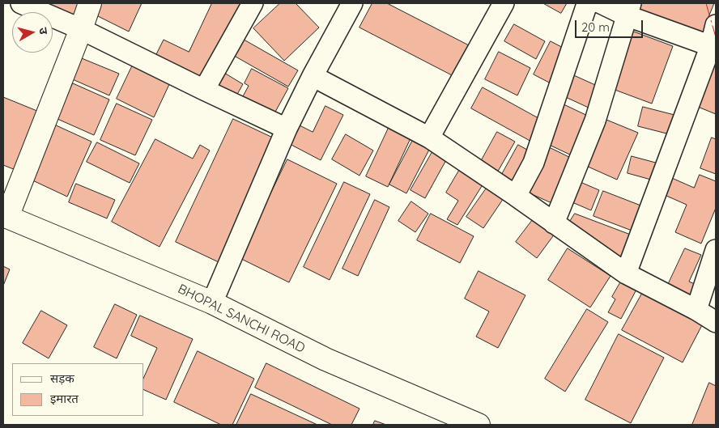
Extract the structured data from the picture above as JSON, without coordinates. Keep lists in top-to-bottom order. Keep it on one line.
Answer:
{"streets":{"main road":["BHOPAL SANCHI ROAD"]},"legend":["सड़क","इमारत"],"scale_bar":"20 m","north":"right"}
